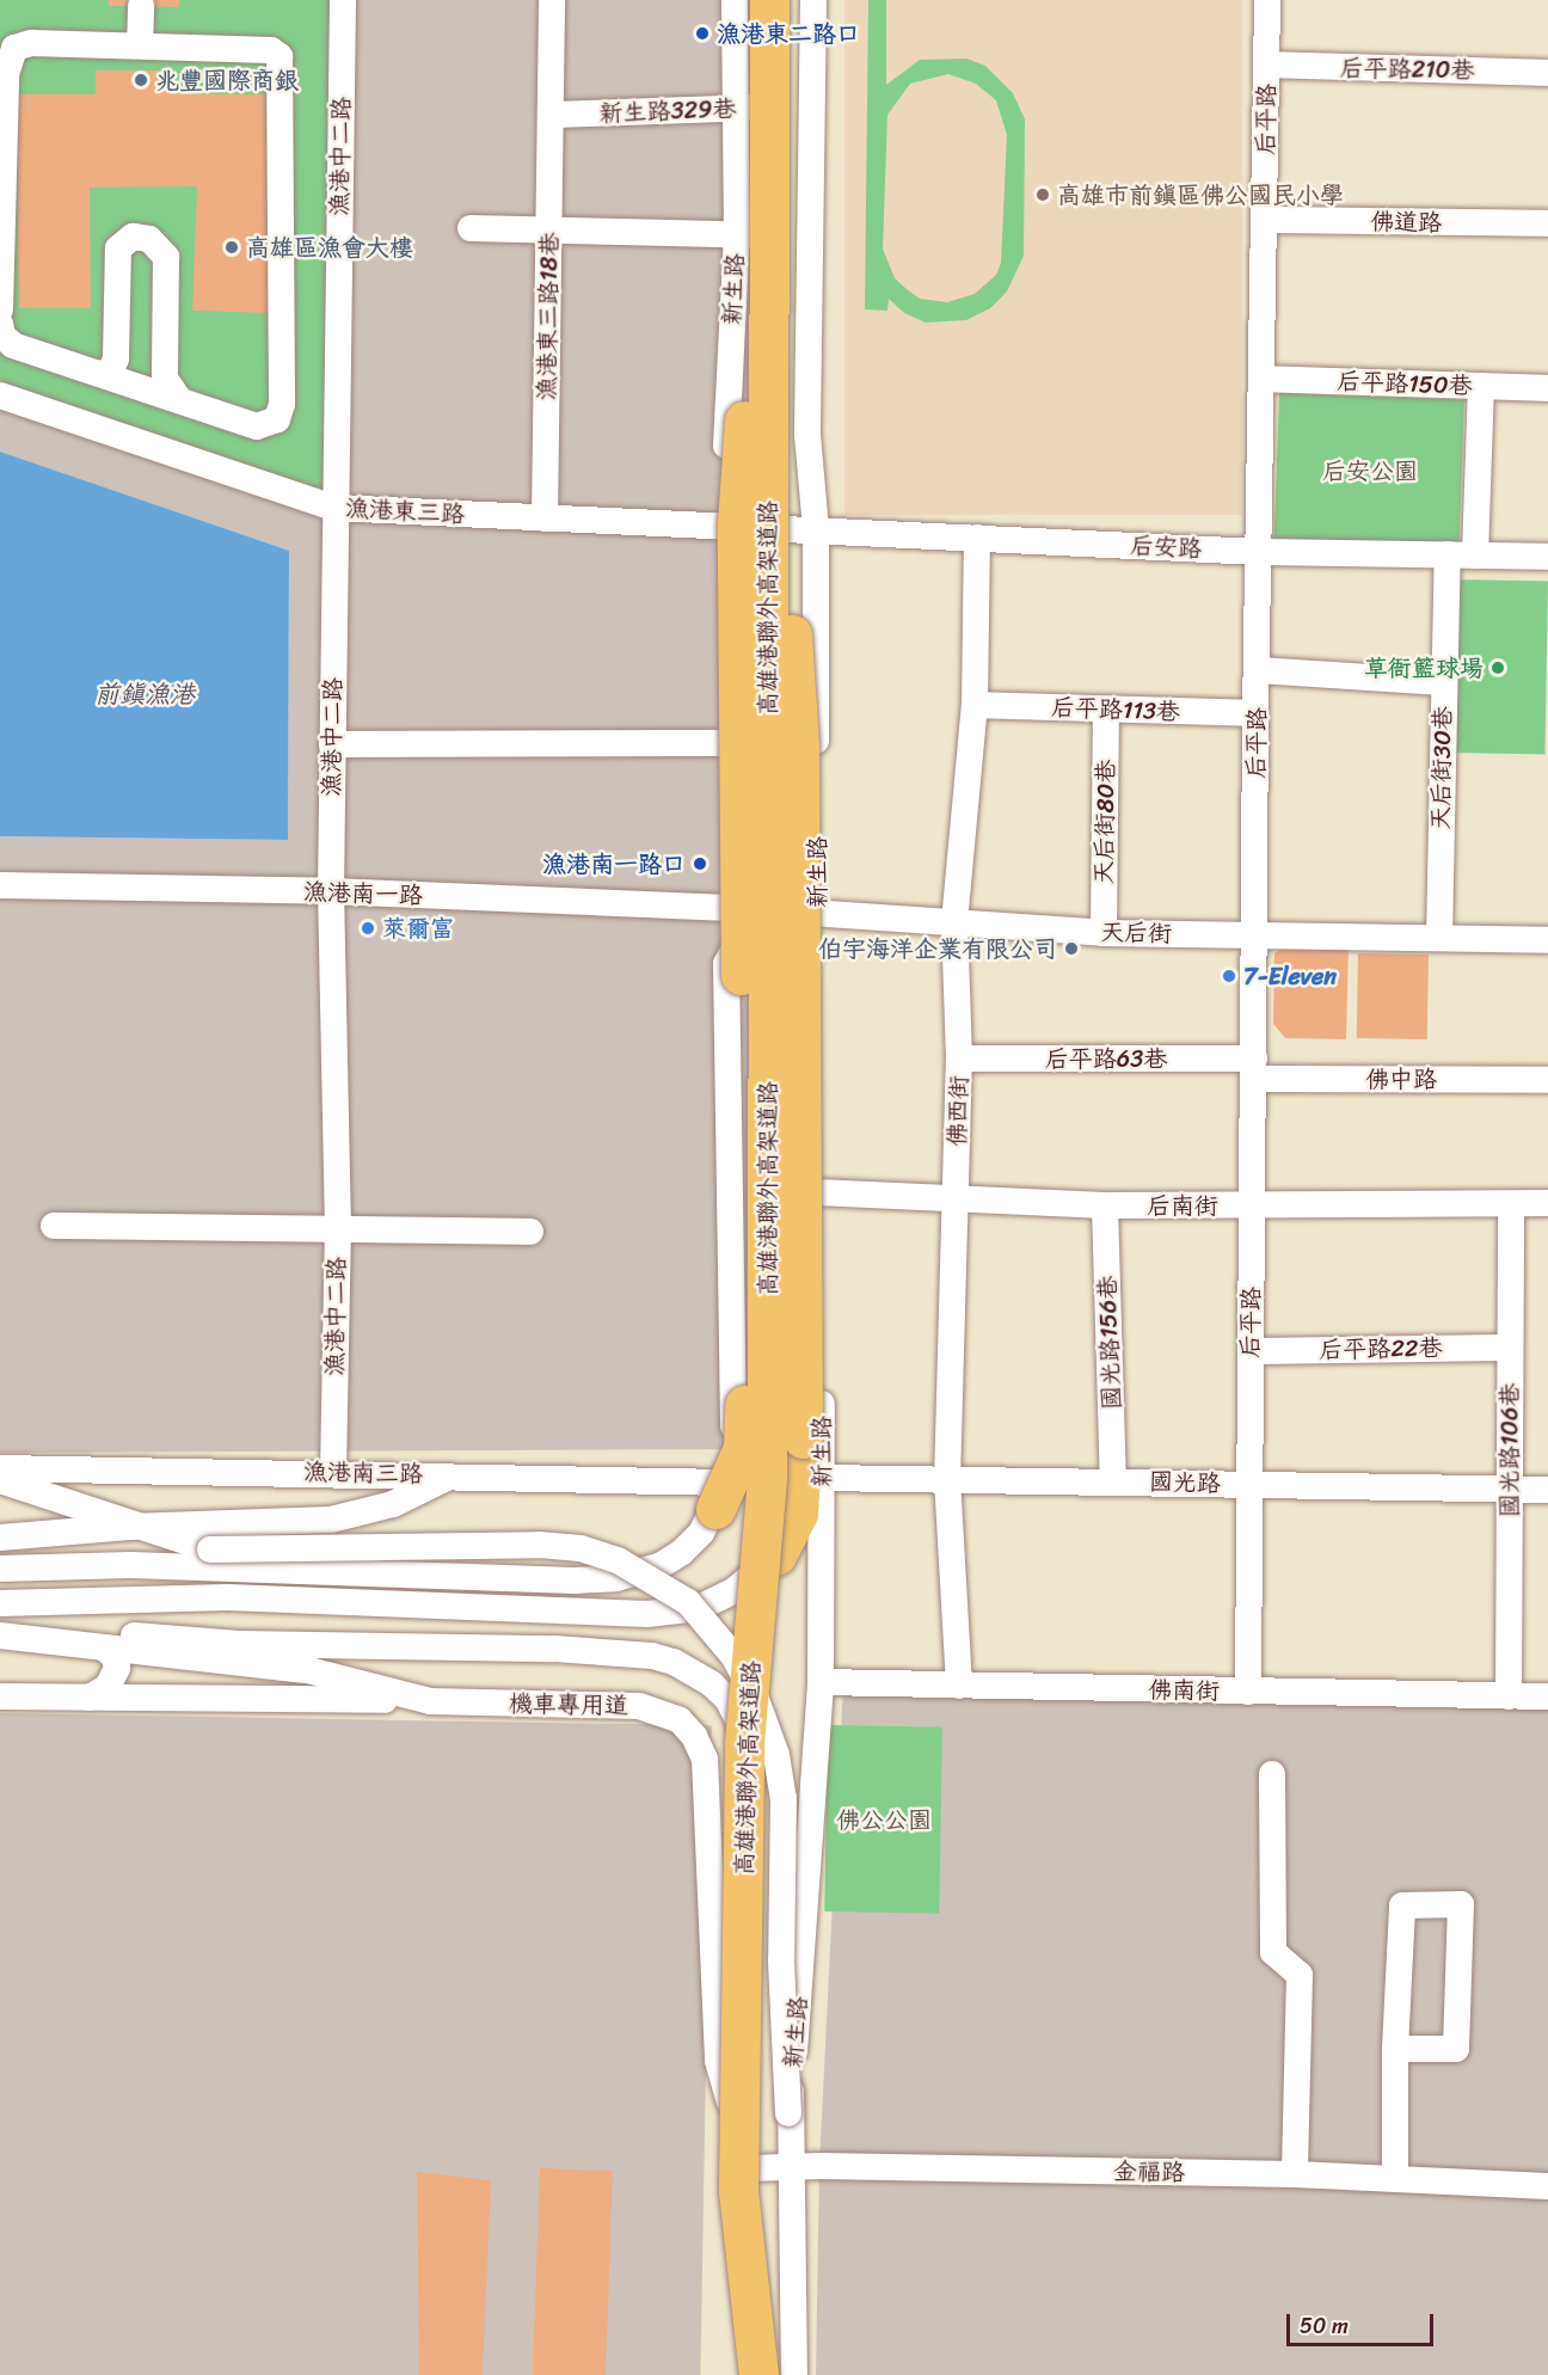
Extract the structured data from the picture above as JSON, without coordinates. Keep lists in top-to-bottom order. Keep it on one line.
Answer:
{"streets":{"highway":["高雄港聯外高架道路"],"street":["后平路210巷","新生路329巷","后平路","漁港中二路","佛道路","新生路","漁港東三路18巷","后平路150巷","漁港東三路","后安路","后平路113巷","天后街30巷","天后街80巷","漁港南一路","天后街","后平路63巷","佛中路","佛西街","后南街","國光路156巷","后平路22巷","國光路106巷","漁港南三路","國光路","佛南街","機車專用道","金福路"]},"crossings":[["后平路210巷","后平路"],["新生路329巷","新生路"],["新生路329巷","漁港東三路18巷"],["后平路","佛道路"],["后平路","后平路150巷"],["后平路","后安路"],["后平路","后平路113巷"],["后平路","天后街"],["后平路","后平路63巷"],["后平路","佛中路"],["后平路","后南街"],["后平路","后平路22巷"],["后平路","國光路"],["后平路","佛南街"],["漁港中二路","漁港東三路"],["漁港中二路","漁港南一路"],["漁港中二路","漁港南三路"],["新生路","漁港東三路"],["新生路","后安路"],["新生路","高雄港聯外高架道路"],["新生路","漁港南一路"],["新生路","天后街"],["新生路","后南街"],["新生路","漁港南三路"],["新生路","國光路"],["新生路","佛南街"],["新生路","機車專用道"],["新生路","金福路"],["漁港東三路18巷","漁港東三路"],["漁港東三路","后安路"],["后安路","天后街30巷"],["后安路","佛西街"],["后平路113巷","天后街80巷"],["后平路113巷","佛西街"],["天后街30巷","天后街"],["天后街80巷","天后街"],["漁港南一路","天后街"],["天后街","佛西街"],["后平路63巷","佛中路"],["后平路63巷","佛西街"],["佛西街","后南街"],["佛西街","國光路"],["佛西街","佛南街"],["后南街","國光路156巷"],["后南街","國光路106巷"],["國光路156巷","國光路"],["后平路22巷","國光路106巷"],["國光路106巷","國光路"],["國光路106巷","佛南街"],["機車專用道","金福路"]],"water":["前鎮漁港"],"parks":["后安公園","佛公公園"],"places":["漁港東二路口","兆豐國際商銀","高雄市前鎮區佛公國民小學","高雄區漁會大樓","草衙籃球場","漁港南一路口","萊爾富","伯宇海洋企業有限公司","7-Eleven"],"scale_bar":"50 m"}
